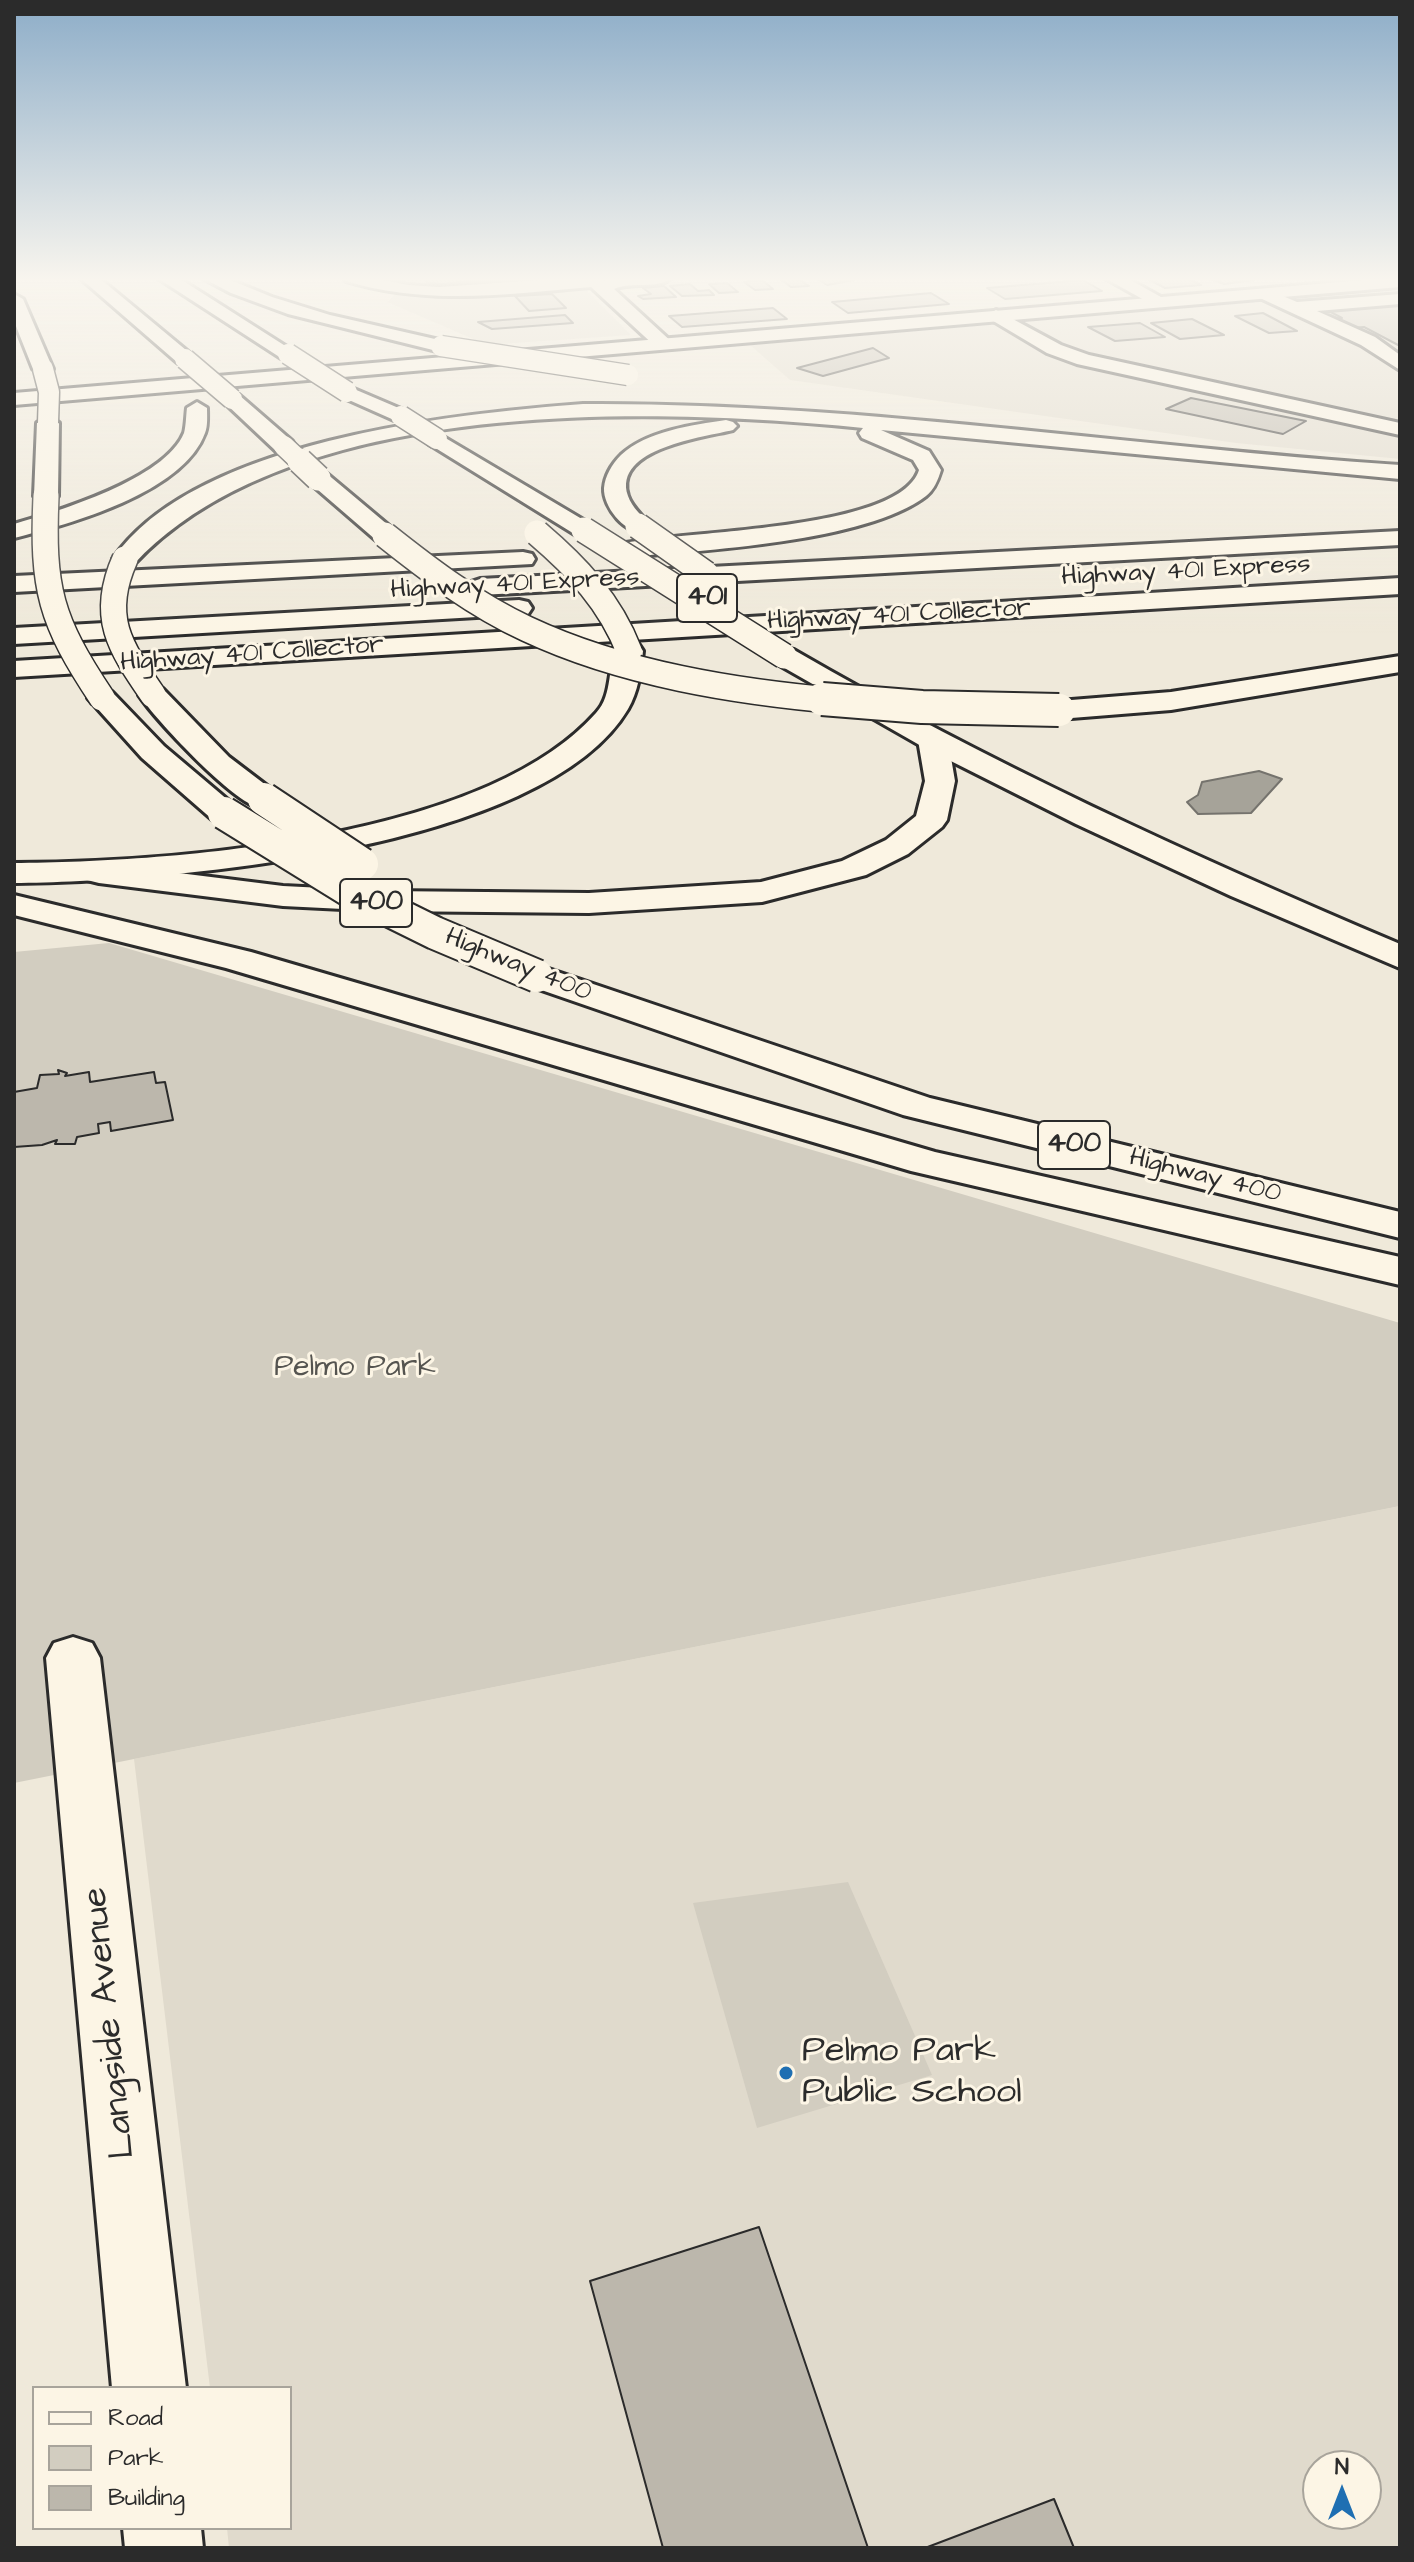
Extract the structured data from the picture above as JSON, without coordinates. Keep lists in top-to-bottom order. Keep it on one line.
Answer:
{"streets":{"main road":["Highway 401 Express","401","Highway 401 Collector","400","Highway 400","Langside Avenue"]},"parks":["Pelmo Park"],"places":["Pelmo Park Public School"],"legend":["Road","Park","Building"],"north":"top"}
